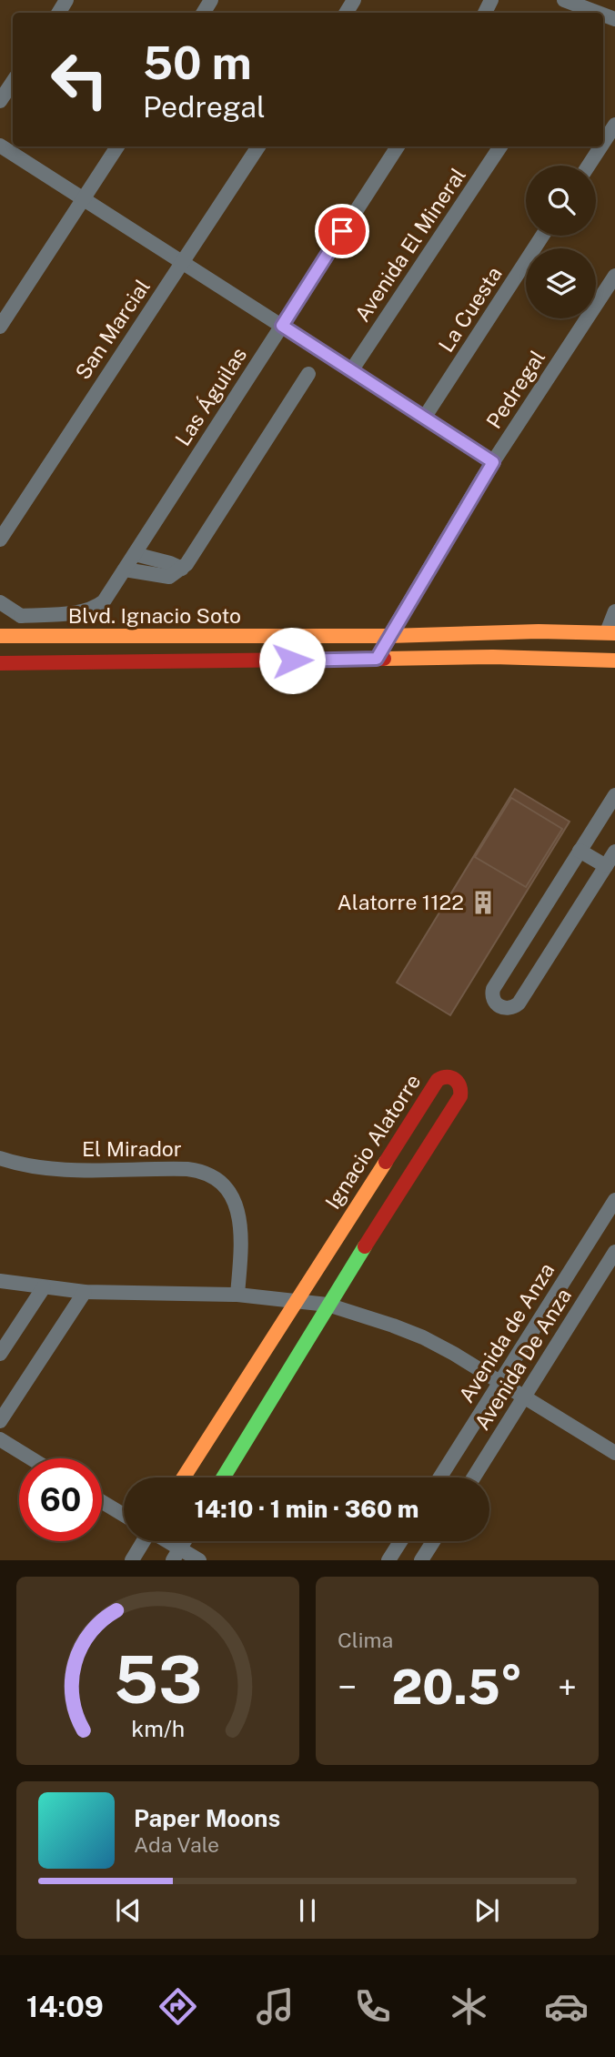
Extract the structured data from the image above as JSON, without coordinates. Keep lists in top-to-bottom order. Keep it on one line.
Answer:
{"streets":{"main road":["Blvd. Ignacio Soto","Ignacio Alatorre"],"street":["Avenida El Mineral","La Cuesta","San Marcial","Pedregal","Las Águilas","El Mirador","Avenida de Anza","Avenida De Anza"]},"crossings":[["Pedregal","Blvd. Ignacio Soto"]],"places":{"building":["Alatorre 1122"]},"page":{"turn":["50 m","Pedregal"],"limit":"60","trip":"14:10 · 1 min · 360 m","tile":"Clima","heat":["−","20.5°","+"],"song":["Paper Moons","Ada Vale"],"tabs":"14:09","gauge":["53","km/h"]}}
